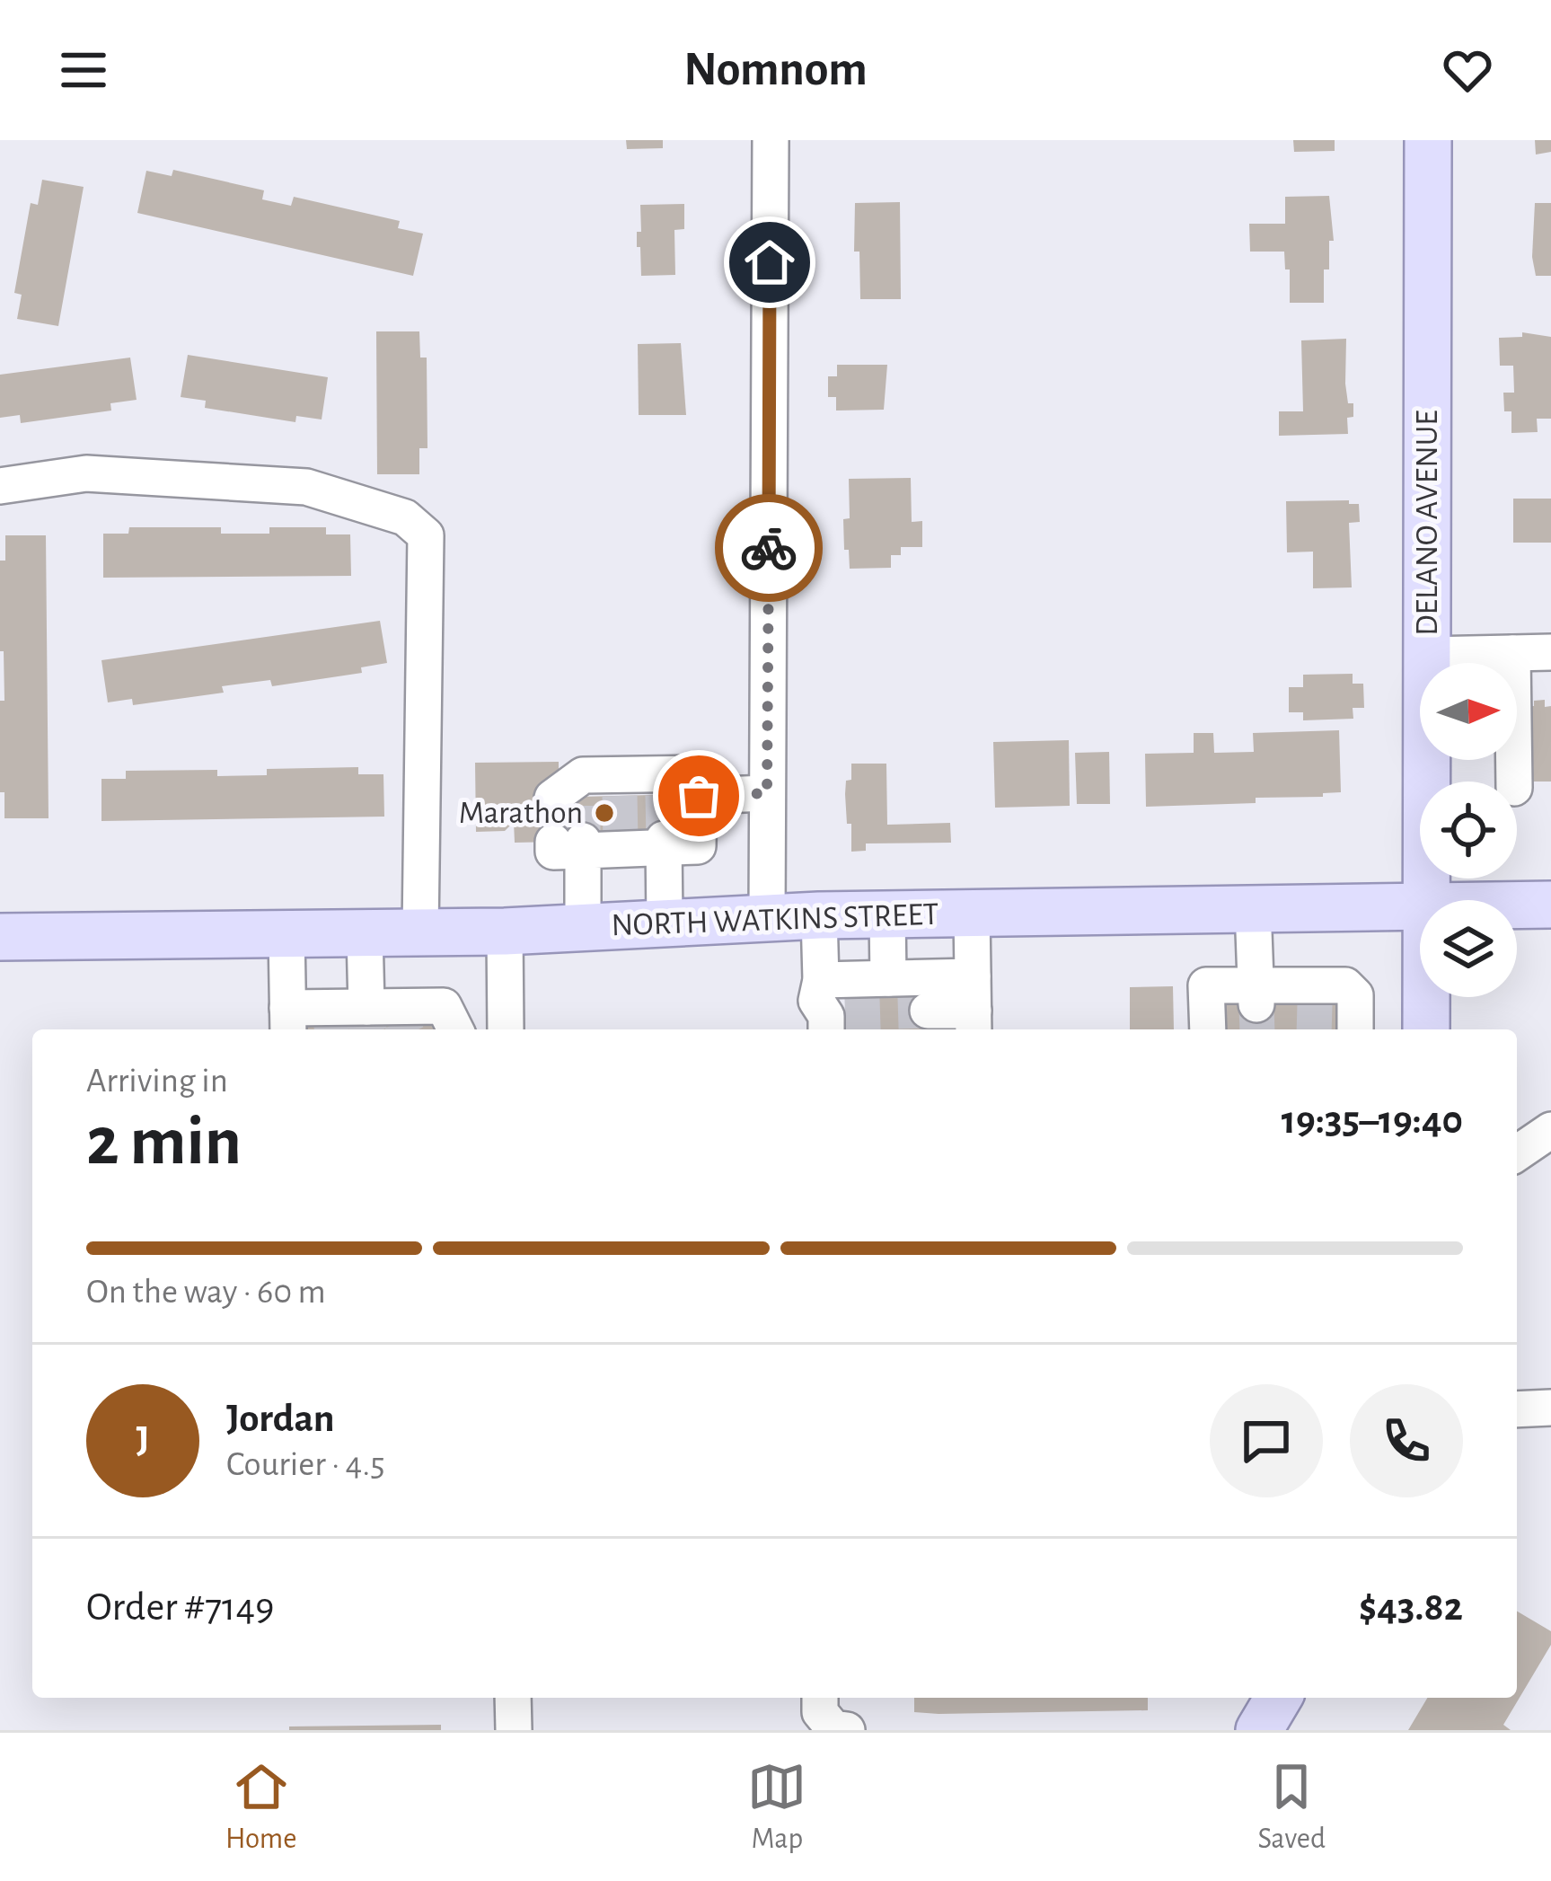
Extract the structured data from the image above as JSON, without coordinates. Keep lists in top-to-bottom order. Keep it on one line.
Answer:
{"streets":{"main road":["DELANO AVENUE","NORTH WATKINS STREET"]},"places":["Marathon"],"north":"right","page":{"header":"Nomnom","heading":["2 min","Arriving in","19:35–19:40"],"panel":["Jordan","Courier · 4.5","Order #7149","$43.82"],"bar":"On the way · 60 m","round":"J","tabs":["Home","Map","Saved"]}}
